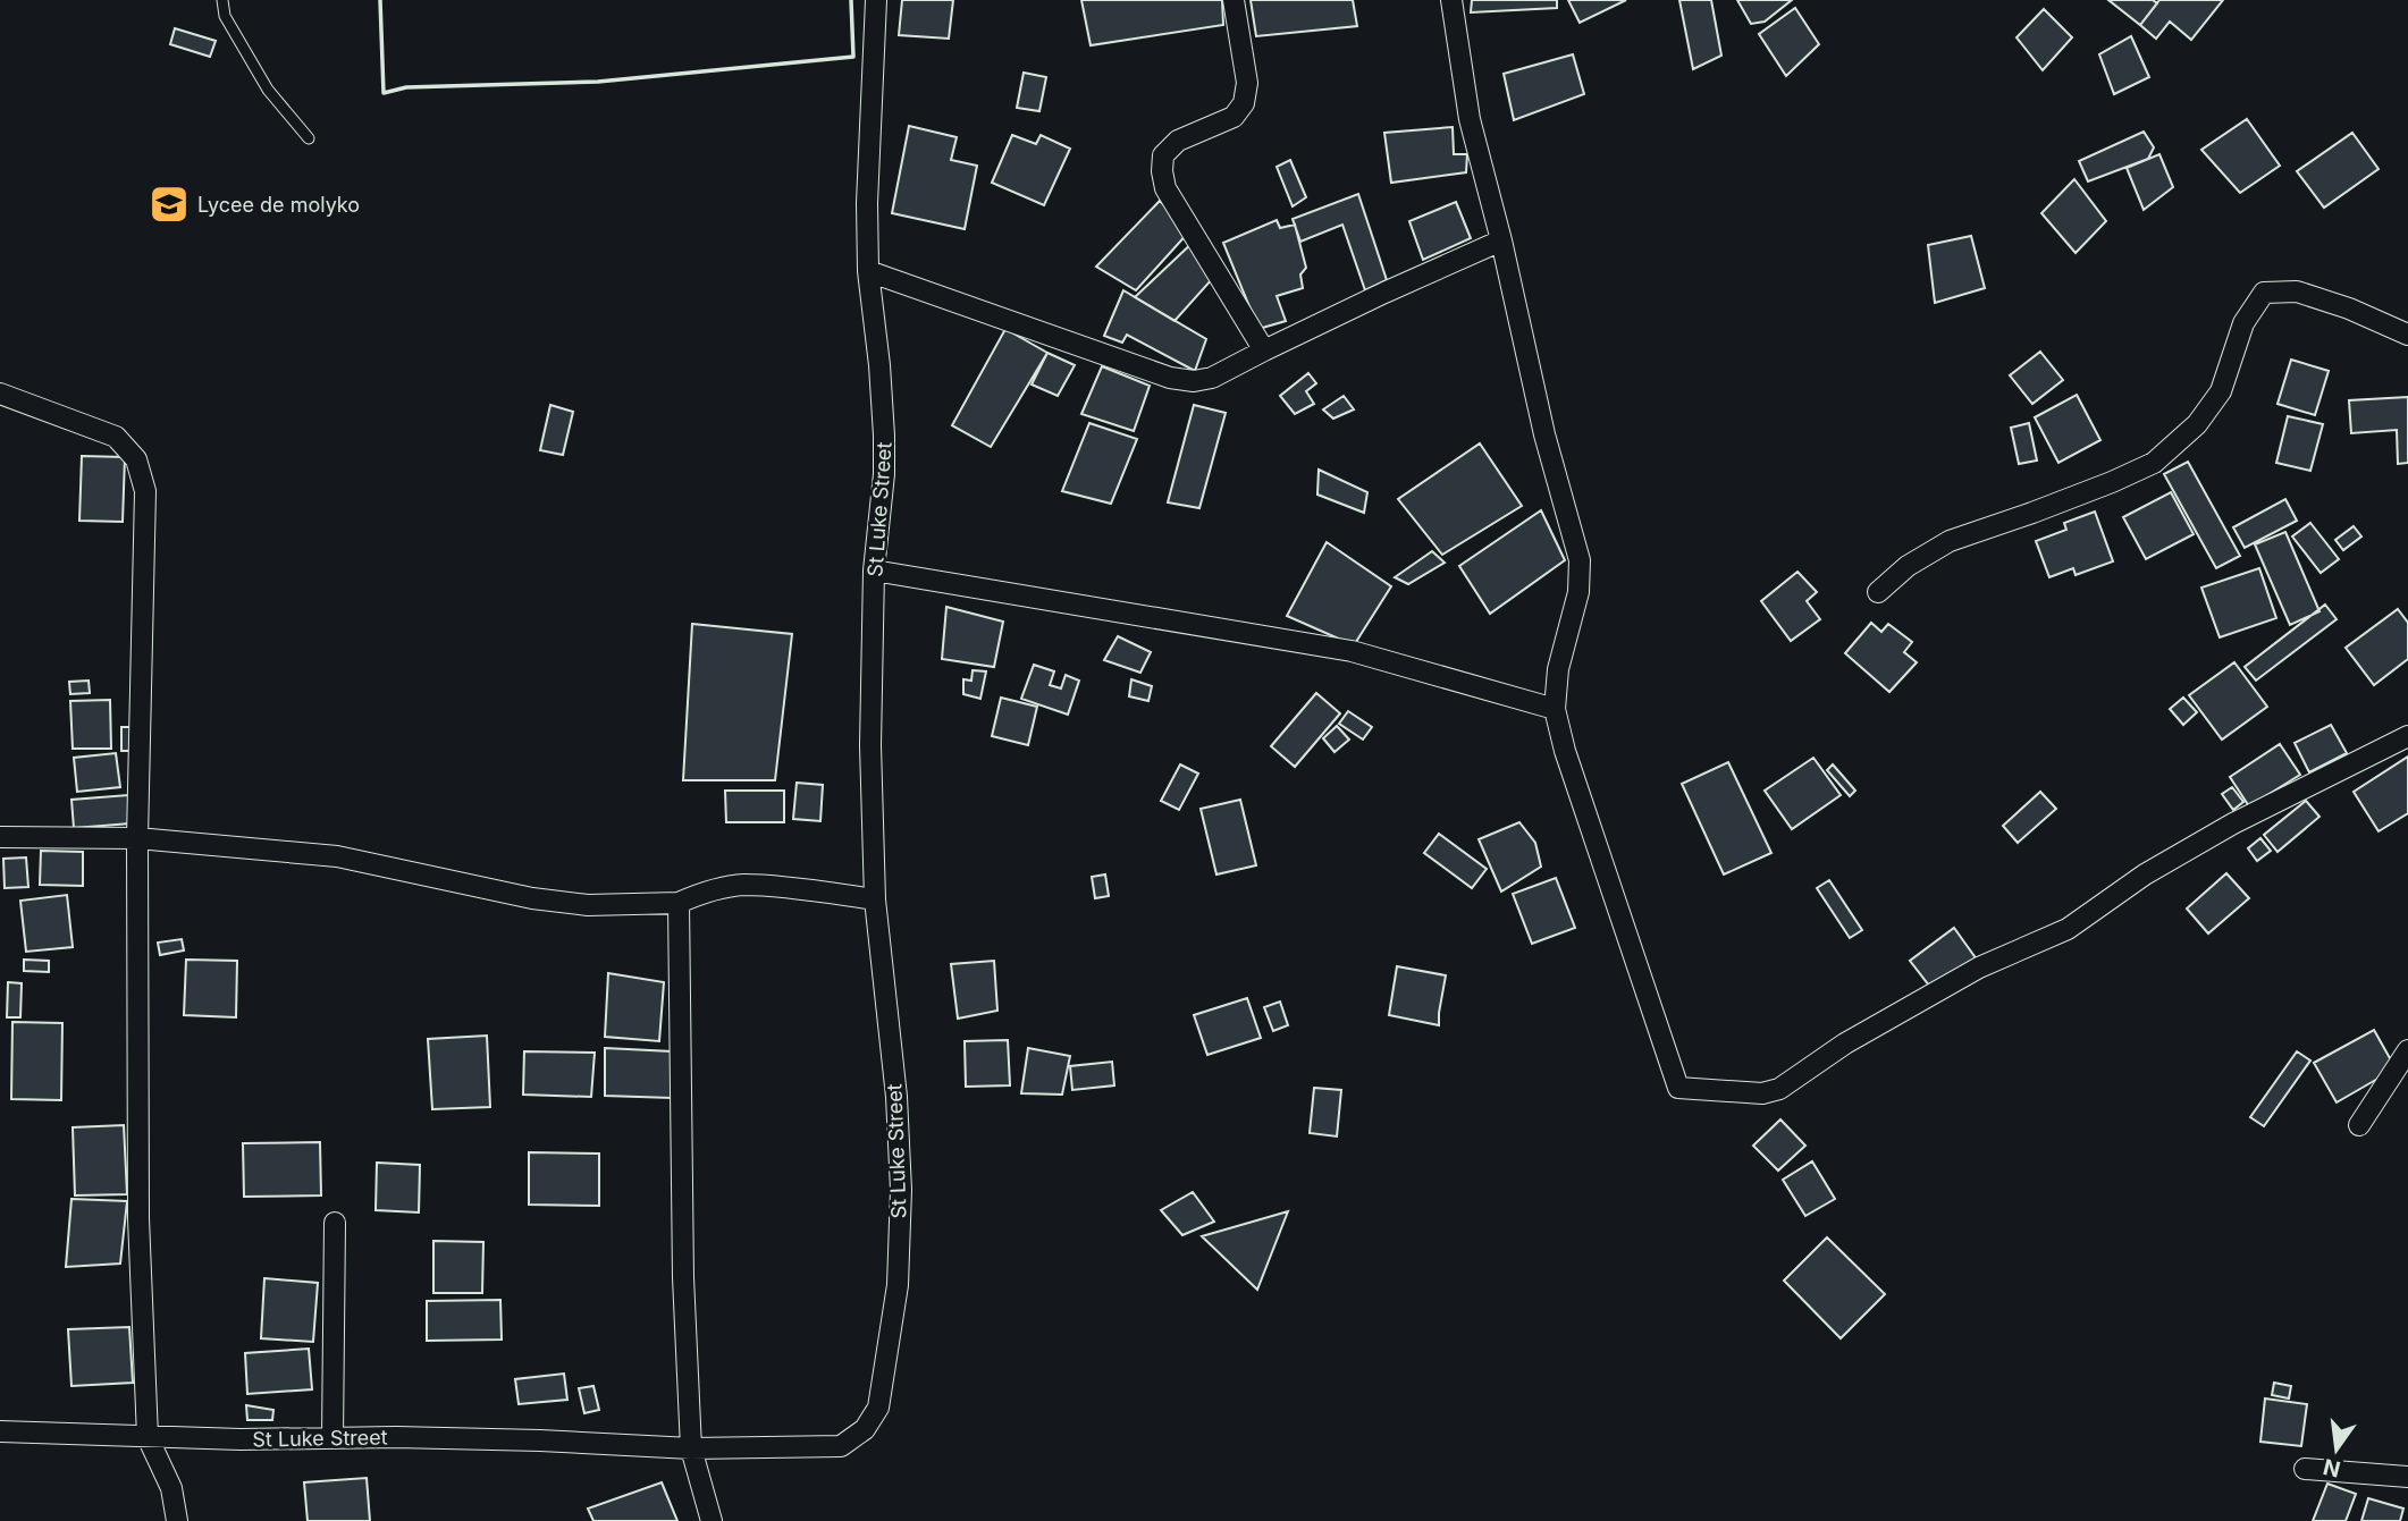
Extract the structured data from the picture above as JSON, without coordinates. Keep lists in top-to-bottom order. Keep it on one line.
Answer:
{"streets":{"street":["St Luke Street"]},"places":{"school or university":["Lycee de molyko"]},"north":"bottom"}
